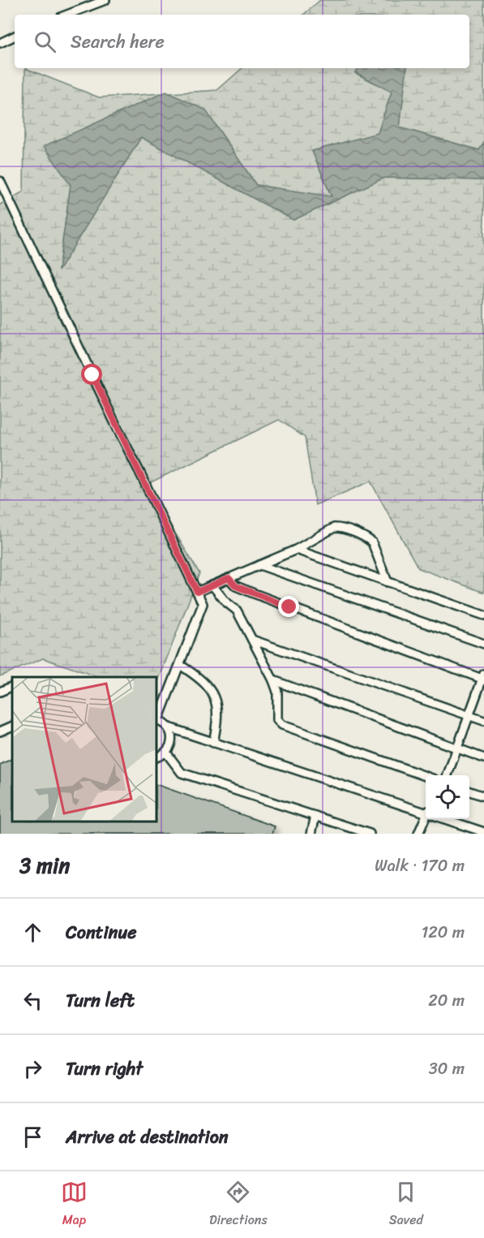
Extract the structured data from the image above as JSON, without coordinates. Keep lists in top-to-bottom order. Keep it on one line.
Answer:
{"page":{"search":"Search here","heading":["3 min","Walk · 170 m"],"list":[["Continue","120 m"],["Turn left","20 m"],["Turn right","30 m"],"Arrive at destination"],"nav":["Map","Directions","Saved"]}}
